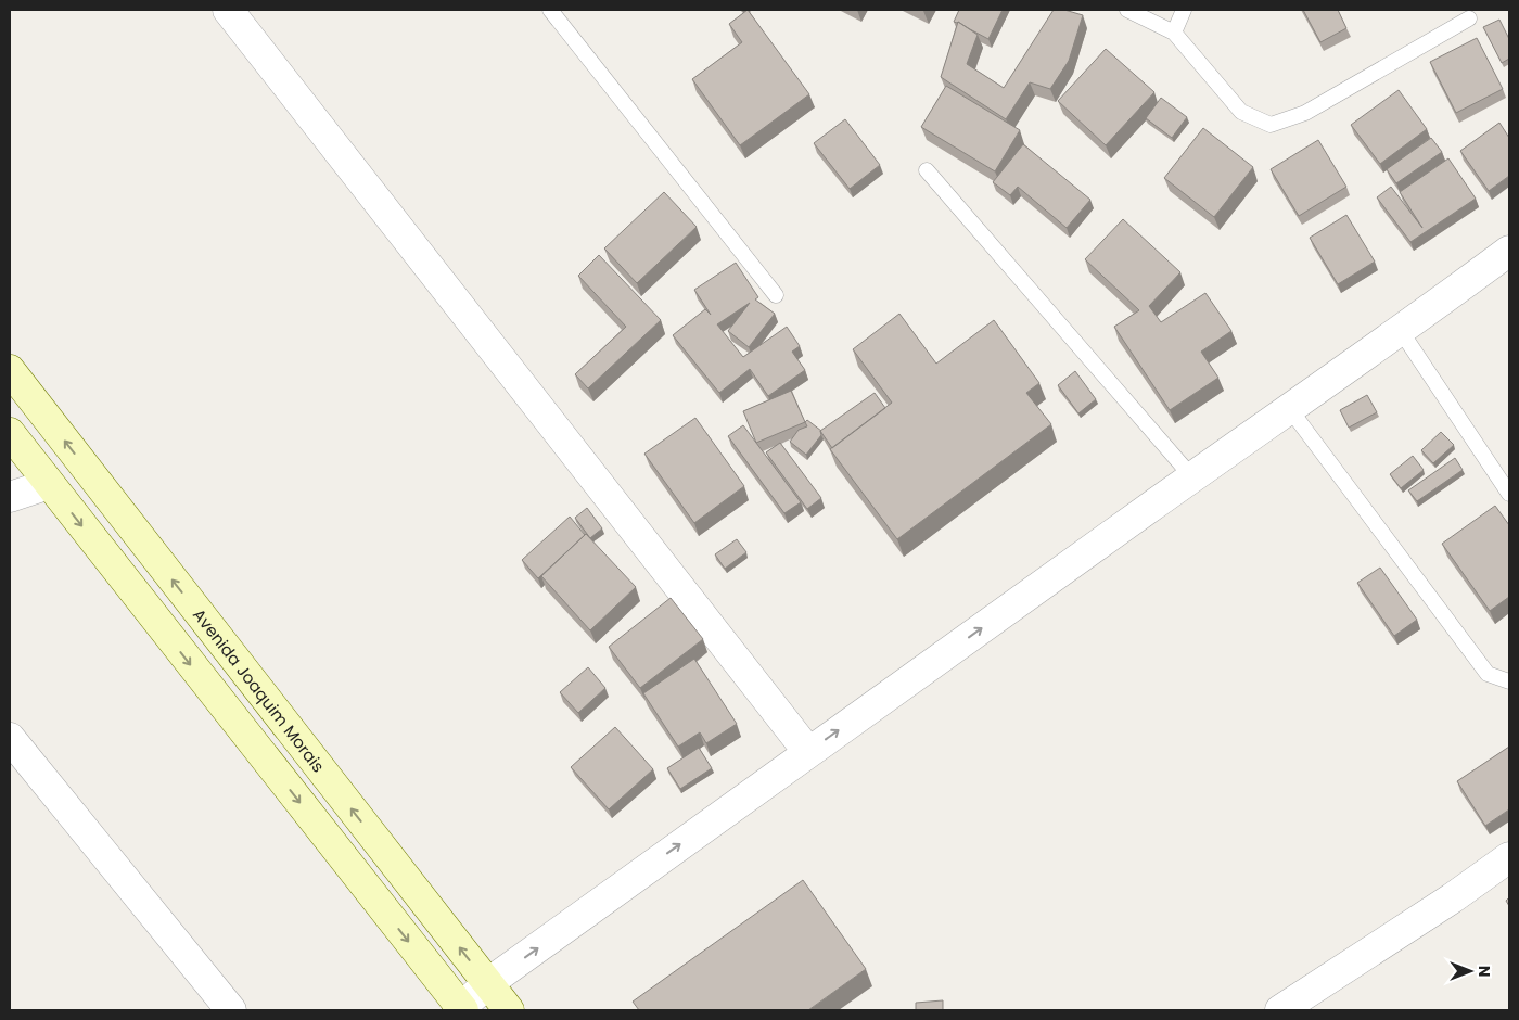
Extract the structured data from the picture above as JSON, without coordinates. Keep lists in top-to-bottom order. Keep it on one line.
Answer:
{"streets":{"street":["Avenida Joaquim Morais"]},"north":"right"}
